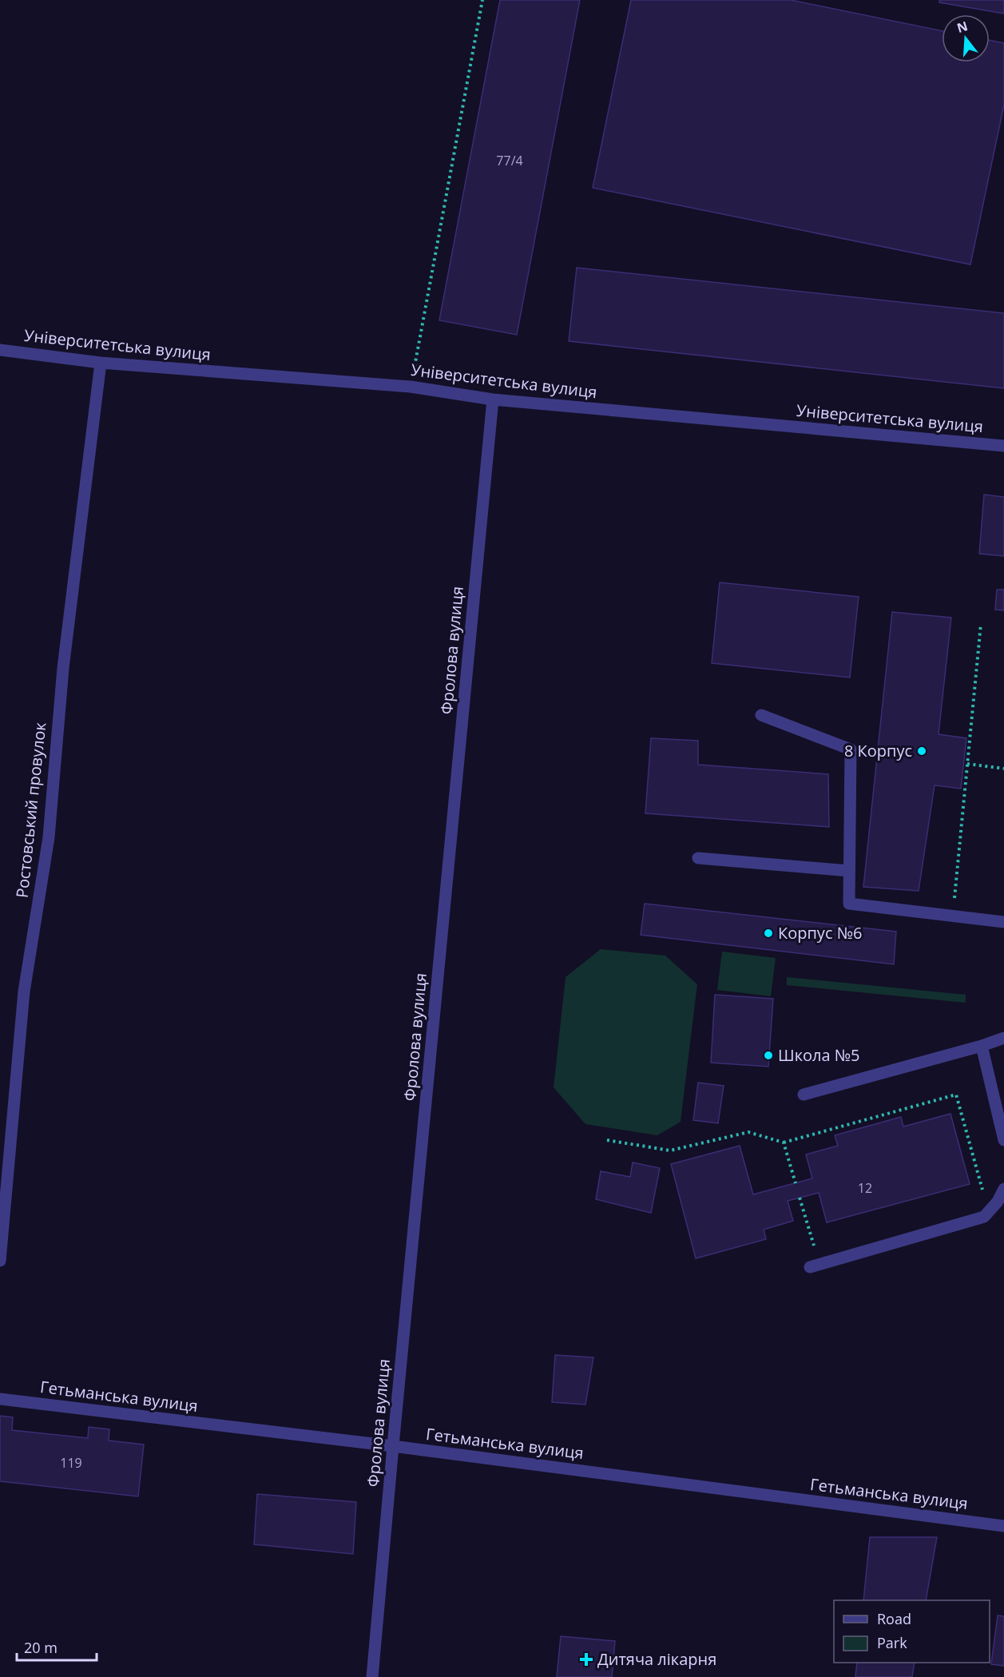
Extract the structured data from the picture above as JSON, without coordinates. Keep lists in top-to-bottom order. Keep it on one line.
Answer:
{"streets":{"street":["Університетська вулиця","Фролова вулиця","Ростовський провулок","Гетьманська вулиця"]},"crossings":[["Університетська вулиця","Фролова вулиця"],["Університетська вулиця","Ростовський провулок"],["Фролова вулиця","Гетьманська вулиця"]],"places":{"other":["8 Корпус","Корпус №6","Школа №5"],"health":["Дитяча лікарня"]},"house_numbers":["77/4","12","119"],"legend":["Road","Park"],"scale_bar":"20 m","north":"top"}
